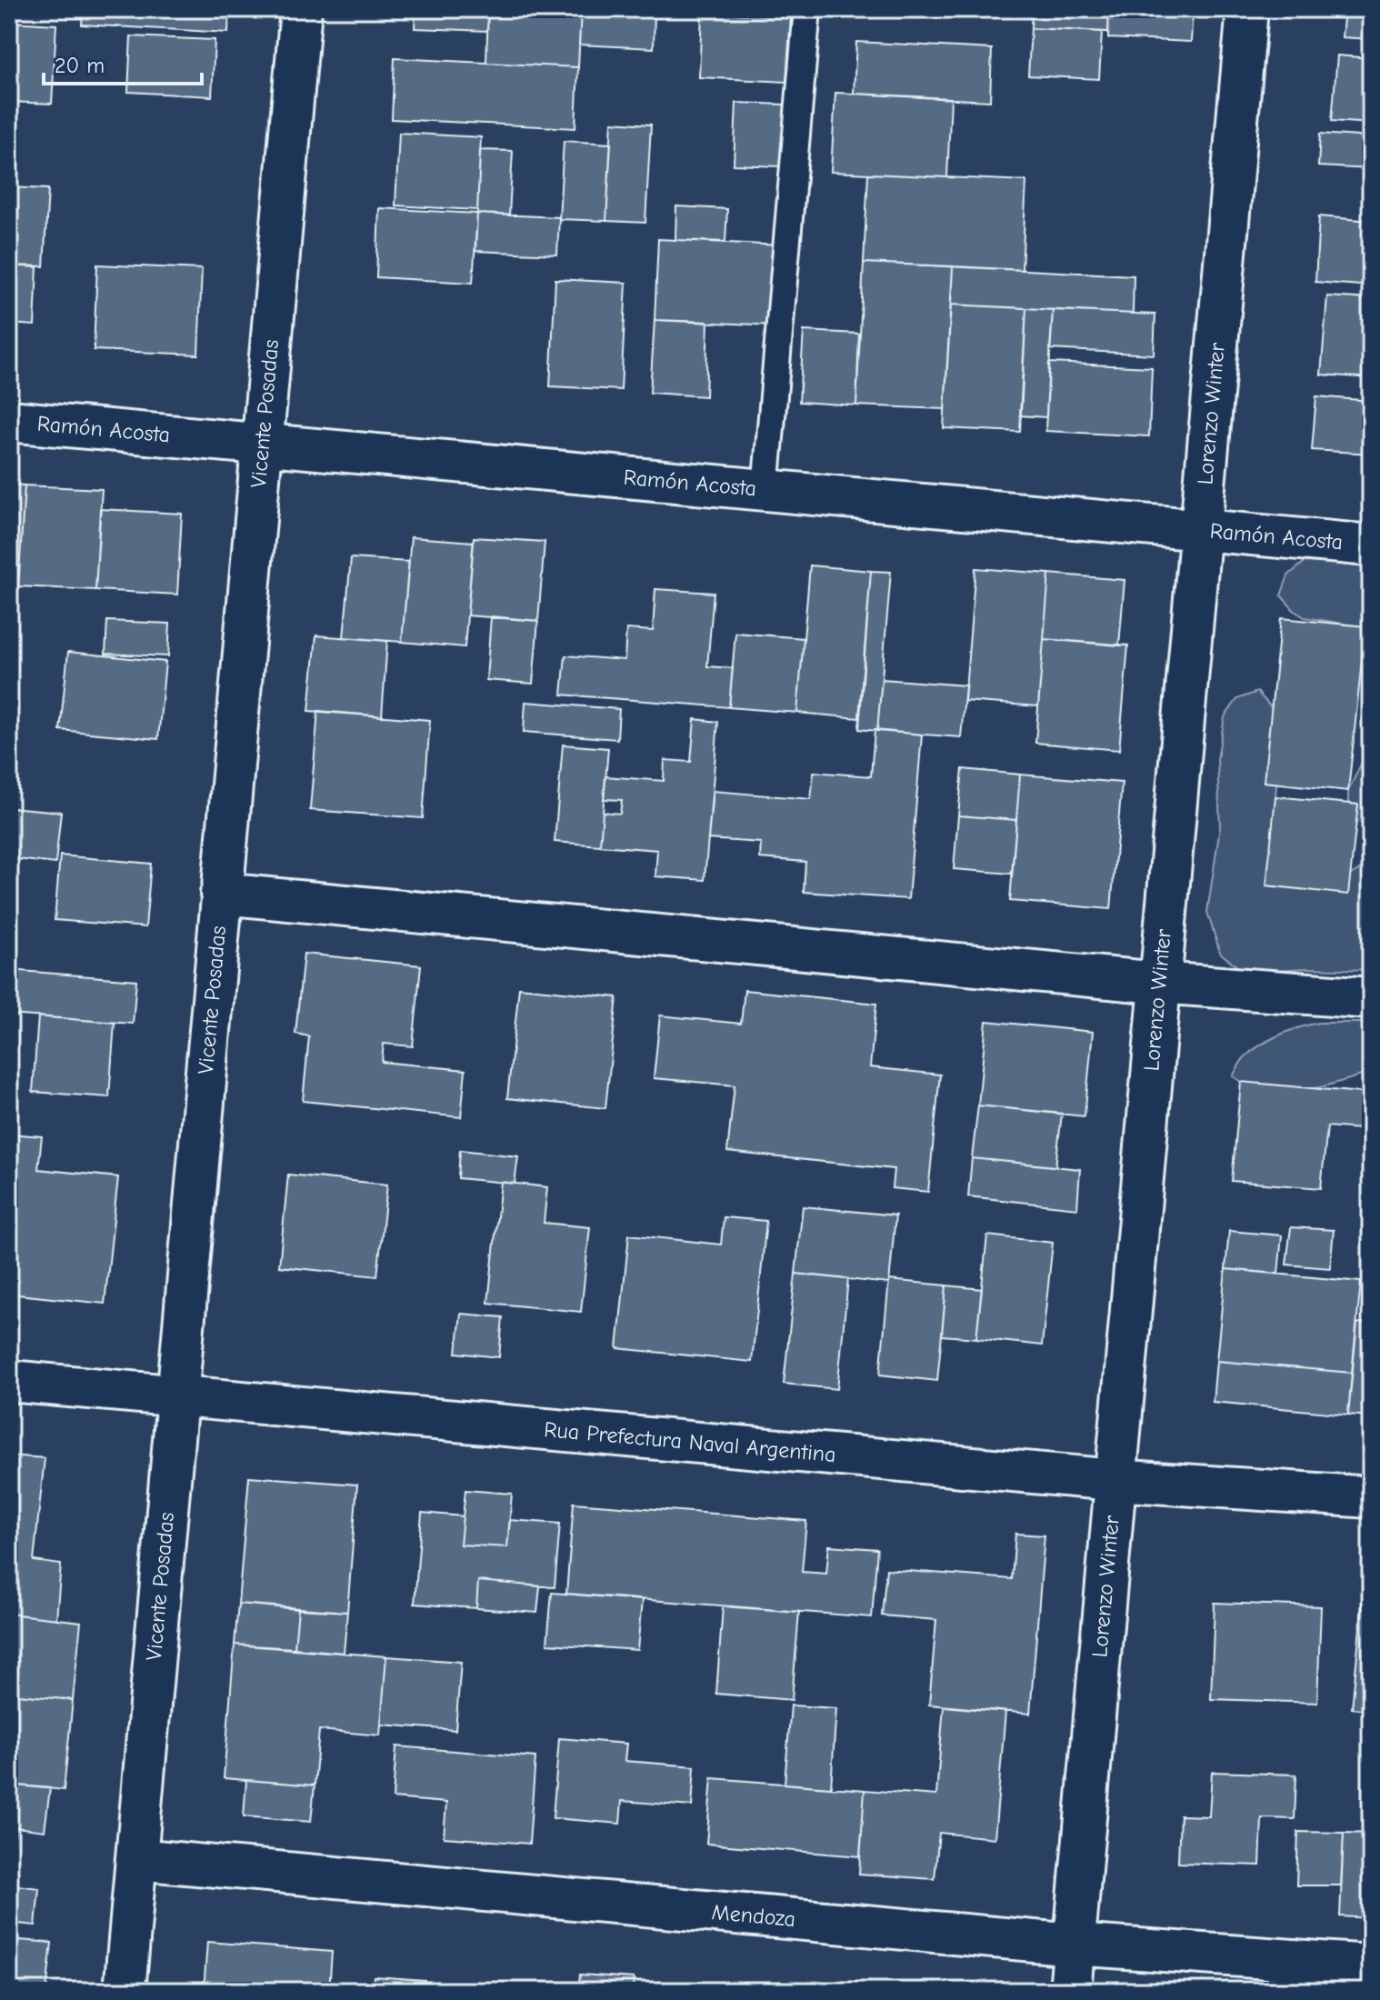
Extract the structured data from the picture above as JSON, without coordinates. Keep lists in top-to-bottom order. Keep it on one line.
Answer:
{"streets":{"street":["Vicente Posadas","Lorenzo Winter","Ramón Acosta","Rua Prefectura Naval Argentina","Mendoza"]},"crossings":[["Vicente Posadas","Ramón Acosta"],["Vicente Posadas","Rua Prefectura Naval Argentina"],["Vicente Posadas","Mendoza"],["Lorenzo Winter","Ramón Acosta"],["Lorenzo Winter","Rua Prefectura Naval Argentina"],["Lorenzo Winter","Mendoza"]],"scale_bar":"20 m"}
